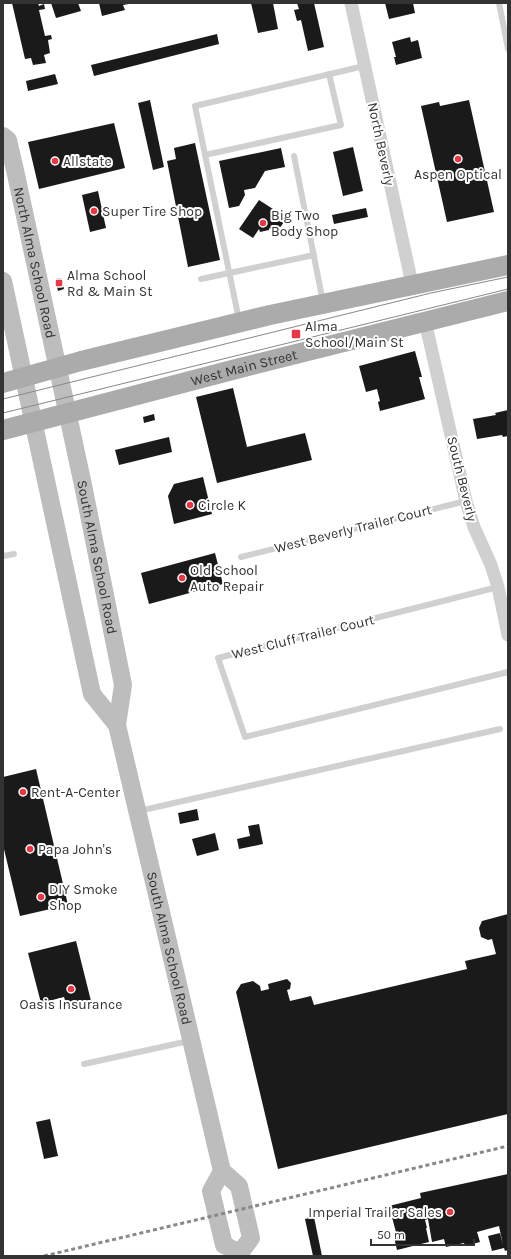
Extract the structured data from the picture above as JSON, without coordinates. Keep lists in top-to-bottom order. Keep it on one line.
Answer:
{"streets":{"main road":["North Alma School Road","West Main Street","South Alma School Road"],"street":["North Beverly","South Beverly"],"lane":["West Beverly Trailer Court","West Cluff Trailer Court"]},"crossings":[["North Alma School Road","South Alma School Road"],["West Main Street","South Beverly"],["West Main Street","South Alma School Road"],["South Beverly","West Beverly Trailer Court"],["South Beverly","West Cluff Trailer Court"]],"places":{"other":["Aspen Optical","Allstate","Super Tire Shop","Big Two Body Shop","Circle K","Old School Auto Repair","Rent-A-Center","Papa John's","DIY Smoke Shop","Oasis Insurance","Imperial Trailer Sales"],"transit":["Alma School Rd & Main St","Alma School/Main St"]},"scale_bar":"50 m"}
